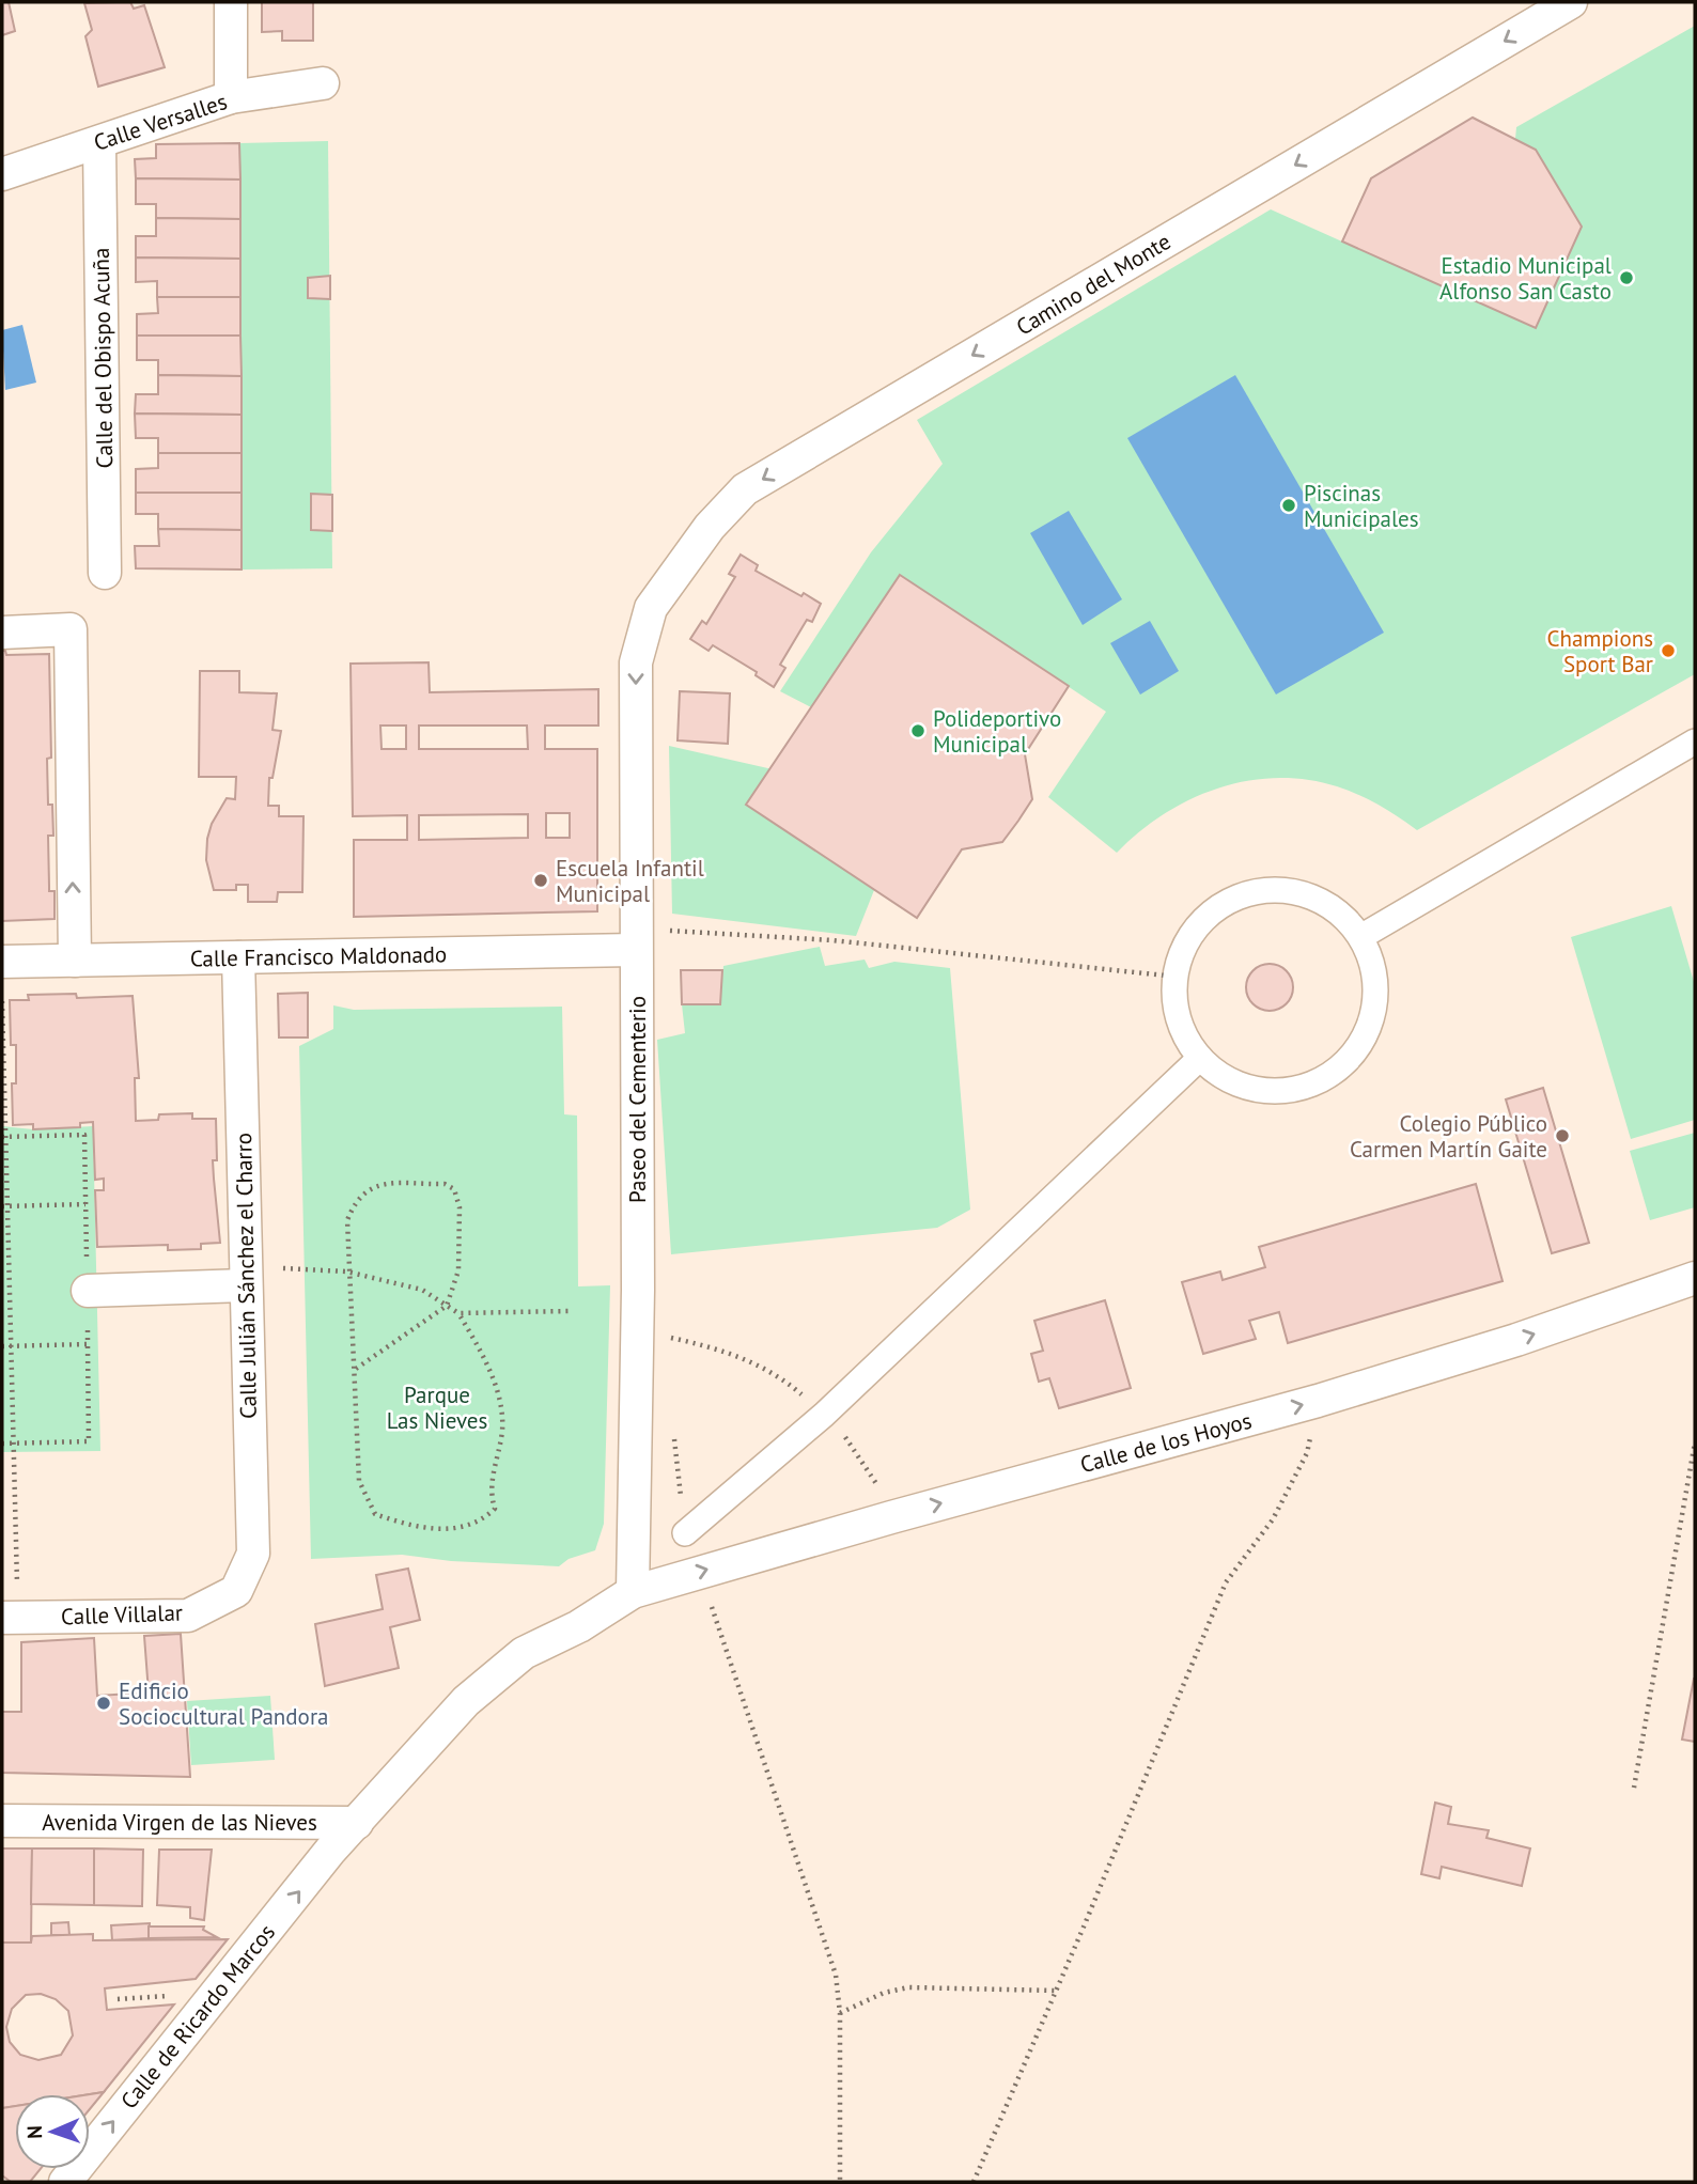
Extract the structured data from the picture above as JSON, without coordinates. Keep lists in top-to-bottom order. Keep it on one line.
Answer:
{"streets":{"street":["Calle Versalles","Camino del Monte","Calle del Obispo Acuña","Calle Francisco Maldonado","Paseo del Cementerio","Calle Julián Sánchez el Charro","Calle de los Hoyos","Calle Villalar","Avenida Virgen de las Nieves","Calle de Ricardo Marcos"]},"crossings":[["Calle Versalles","Calle del Obispo Acuña"],["Camino del Monte","Paseo del Cementerio"],["Calle Francisco Maldonado","Paseo del Cementerio"],["Calle Francisco Maldonado","Calle Julián Sánchez el Charro"],["Paseo del Cementerio","Calle de los Hoyos"],["Paseo del Cementerio","Calle de Ricardo Marcos"],["Calle Julián Sánchez el Charro","Calle Villalar"],["Calle de los Hoyos","Calle de Ricardo Marcos"],["Avenida Virgen de las Nieves","Calle de Ricardo Marcos"]],"one_way":["Camino del Monte","Calle de los Hoyos","Calle de Ricardo Marcos"],"parks":["Parque Las Nieves"],"places":["Estadio Municipal Alfonso San Casto","Piscinas Municipales","Champions Sport Bar","Polideportivo Municipal","Escuela Infantil Municipal","Colegio Público Carmen Martín Gaite","Edificio Sociocultural Pandora"],"north":"left"}
